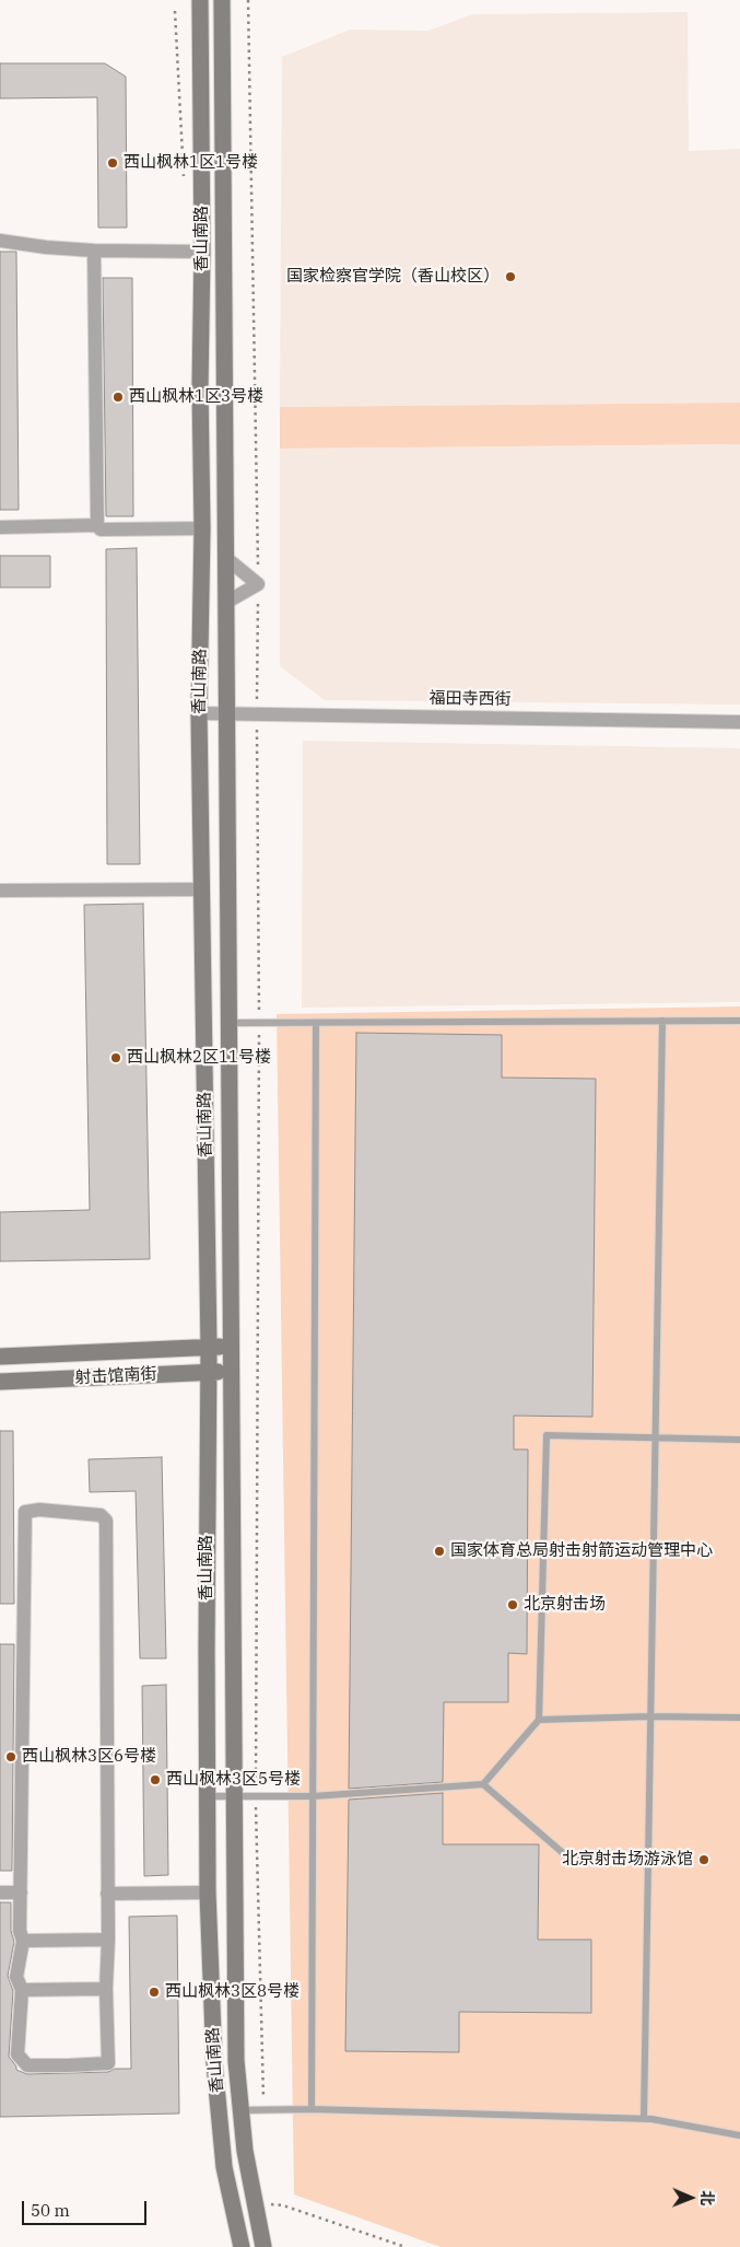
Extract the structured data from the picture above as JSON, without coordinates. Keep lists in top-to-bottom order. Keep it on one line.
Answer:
{"streets":{"main road":["香山南路","射击馆南街"],"street":["福田寺西街"]},"crossings":[["香山南路","福田寺西街"],["香山南路","射击馆南街"]],"places":["西山枫林1区1号楼","国家检察官学院（香山校区）","西山枫林1区3号楼","西山枫林2区11号楼","国家体育总局射击射箭运动管理中心","北京射击场","西山枫林3区6号楼","西山枫林3区5号楼","北京射击场游泳馆","西山枫林3区8号楼"],"scale_bar":"50 m","north":"right"}
